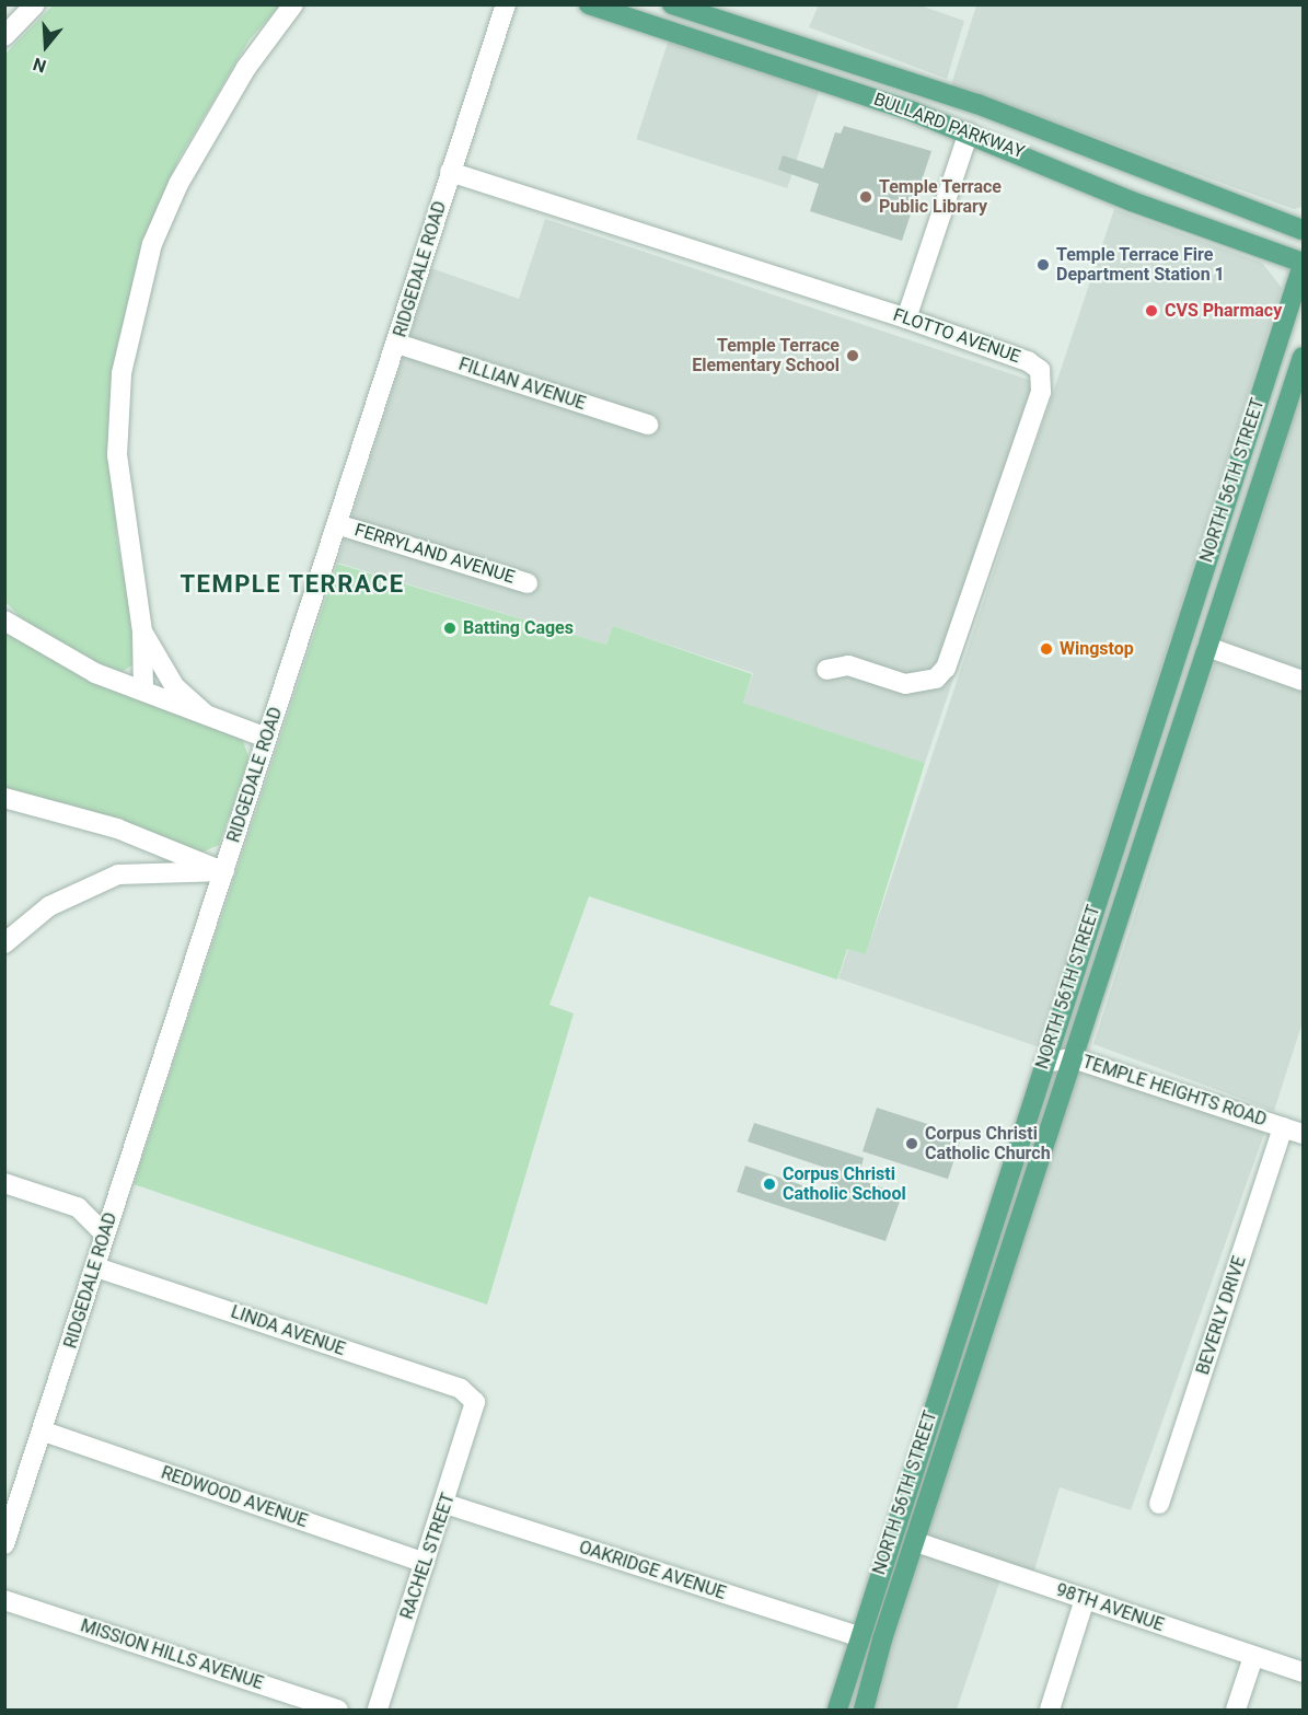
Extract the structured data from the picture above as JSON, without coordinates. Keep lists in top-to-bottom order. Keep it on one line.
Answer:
{"streets":{"main road":["BULLARD PARKWAY","NORTH 56TH STREET"],"street":["RIDGEDALE ROAD","FLOTTO AVENUE","FILLIAN AVENUE","FERRYLAND AVENUE","TEMPLE HEIGHTS ROAD","BEVERLY DRIVE","LINDA AVENUE","REDWOOD AVENUE","RACHEL STREET","OAKRIDGE AVENUE","98TH AVENUE","MISSION HILLS AVENUE"]},"crossings":[["BULLARD PARKWAY","NORTH 56TH STREET"],["RIDGEDALE ROAD","FLOTTO AVENUE"],["RIDGEDALE ROAD","FILLIAN AVENUE"],["RIDGEDALE ROAD","FERRYLAND AVENUE"],["RIDGEDALE ROAD","LINDA AVENUE"],["RIDGEDALE ROAD","REDWOOD AVENUE"],["NORTH 56TH STREET","TEMPLE HEIGHTS ROAD"],["NORTH 56TH STREET","OAKRIDGE AVENUE"],["NORTH 56TH STREET","98TH AVENUE"],["TEMPLE HEIGHTS ROAD","BEVERLY DRIVE"],["LINDA AVENUE","RACHEL STREET"],["REDWOOD AVENUE","RACHEL STREET"],["RACHEL STREET","OAKRIDGE AVENUE"]],"districts":["TEMPLE TERRACE"],"places":["Temple Terrace Public Library","Temple Terrace Fire Department Station 1","CVS Pharmacy","Temple Terrace Elementary School","Batting Cages","Wingstop","Corpus Christi Catholic Church","Corpus Christi Catholic School"],"north":"bottom"}
